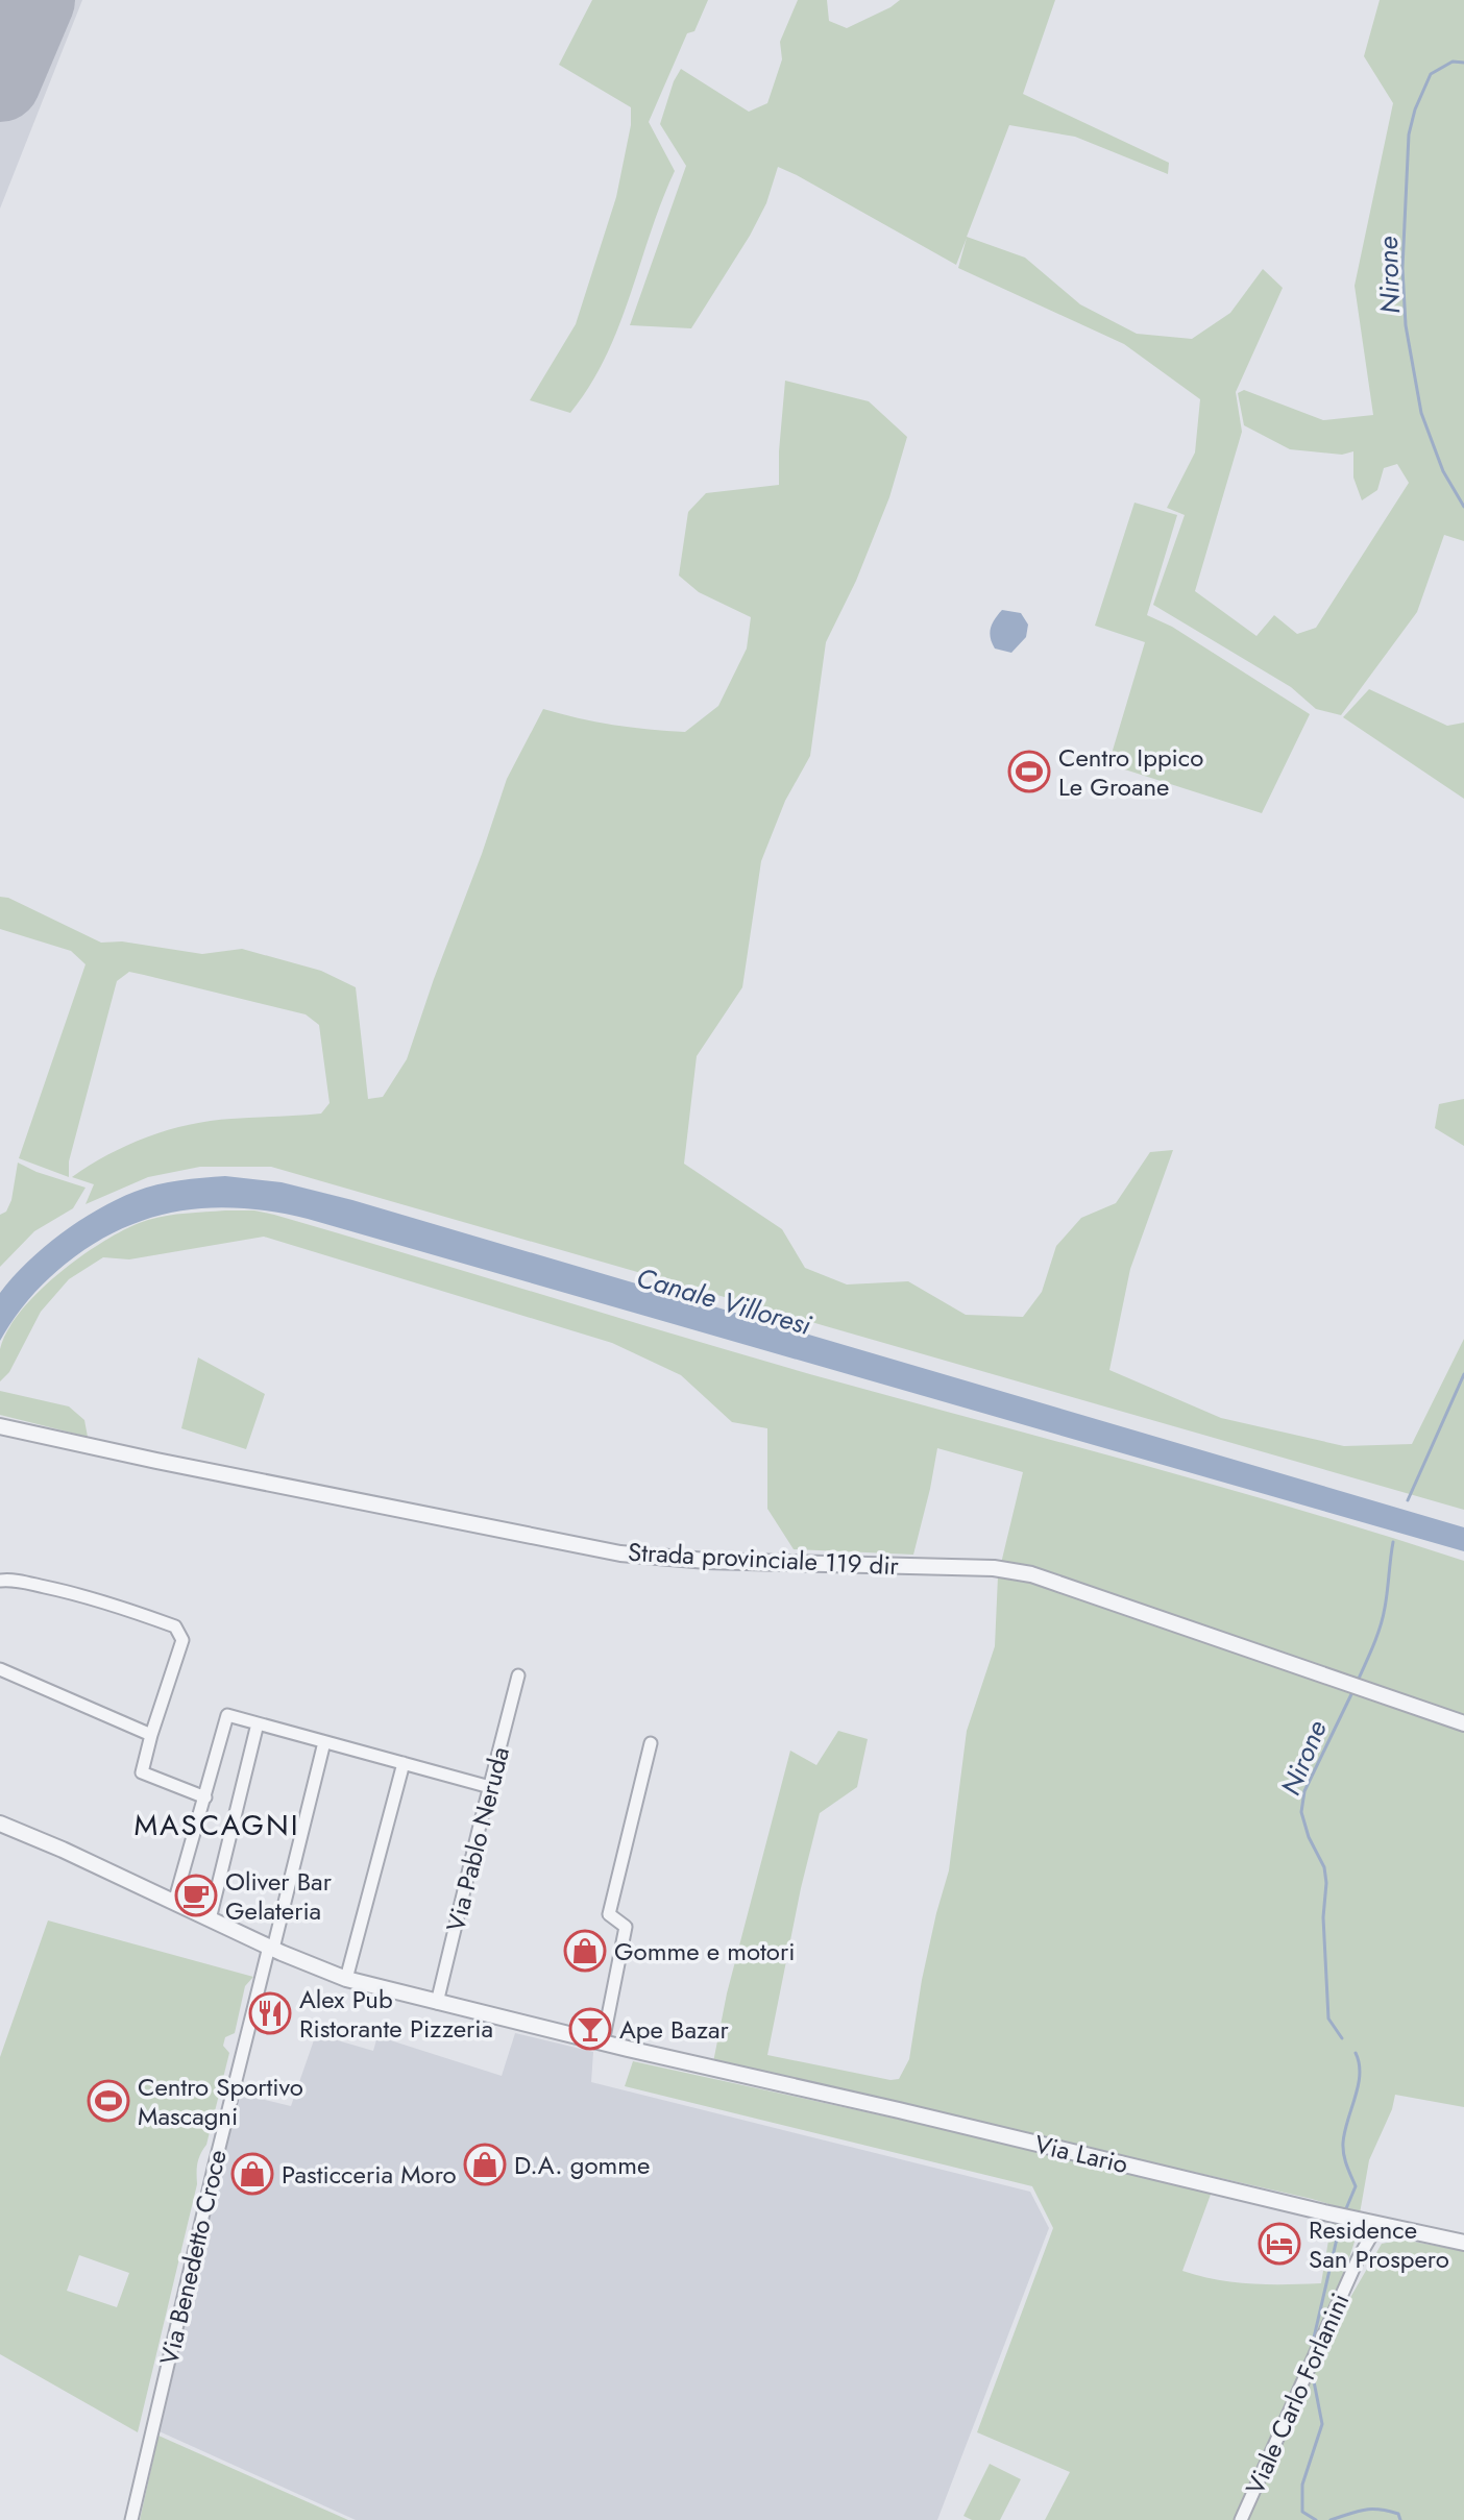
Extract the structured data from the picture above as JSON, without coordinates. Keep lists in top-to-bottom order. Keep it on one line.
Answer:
{"streets":{"street":["Strada provinciale 119 dir","Via Pablo Neruda","Via Lario","Via Benedetto Croce","Viale Carlo Forlanini"]},"crossings":[["Via Pablo Neruda","Via Lario"],["Via Lario","Via Benedetto Croce"],["Via Lario","Viale Carlo Forlanini"]],"districts":["MASCAGNI"],"water":["Nirone","Canale Villoresi"],"places":{"sports":["Centro Ippico Le Groane","Centro Sportivo Mascagni"],"cafe":["Oliver Bar Gelateria"],"shop":["Gomme e motori","D.A. gomme","Pasticceria Moro"],"restaurant":["Alex Pub Ristorante Pizzeria"],"bar":["Ape Bazar"],"hotel":["Residence San Prospero"]}}
